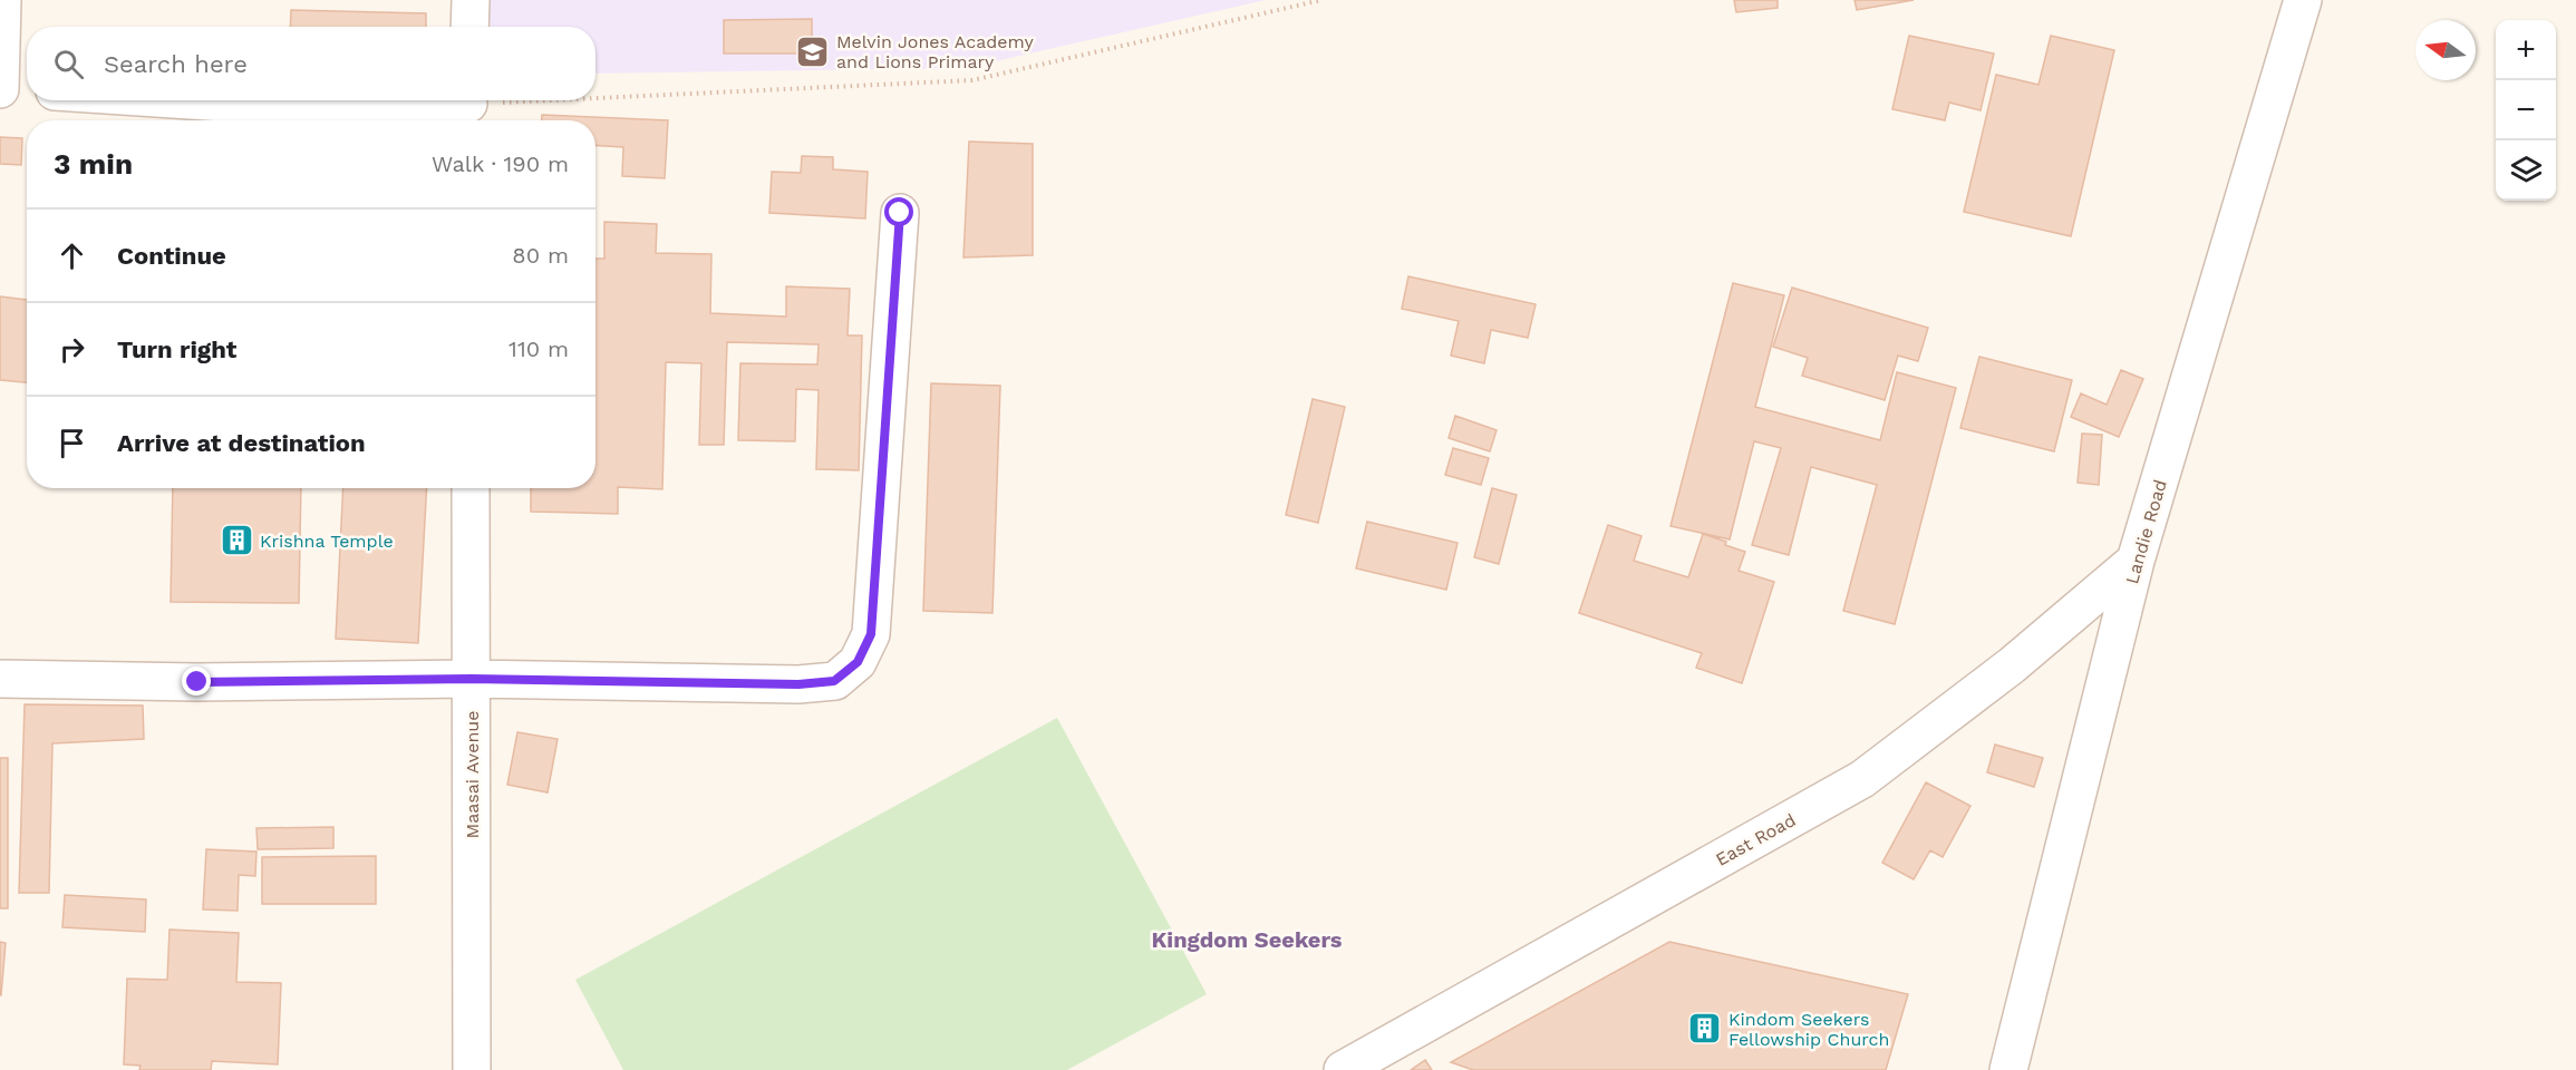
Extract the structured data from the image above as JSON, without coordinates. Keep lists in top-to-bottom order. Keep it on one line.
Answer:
{"streets":{"street":["Landie Road","Maasai Avenue","East Road"]},"crossings":[["Landie Road","East Road"]],"districts":["Kingdom Seekers"],"places":{"school or university":["Melvin Jones Academy and Lions Primary"],"building":["Krishna Temple","Kindom Seekers Fellowship Church"]},"north":"left","page":{"map_buttons":["+","−"],"search":"Search here","heading":["3 min","Walk · 190 m"],"list":[["Continue","80 m"],["Turn right","110 m"],"Arrive at destination"]}}
